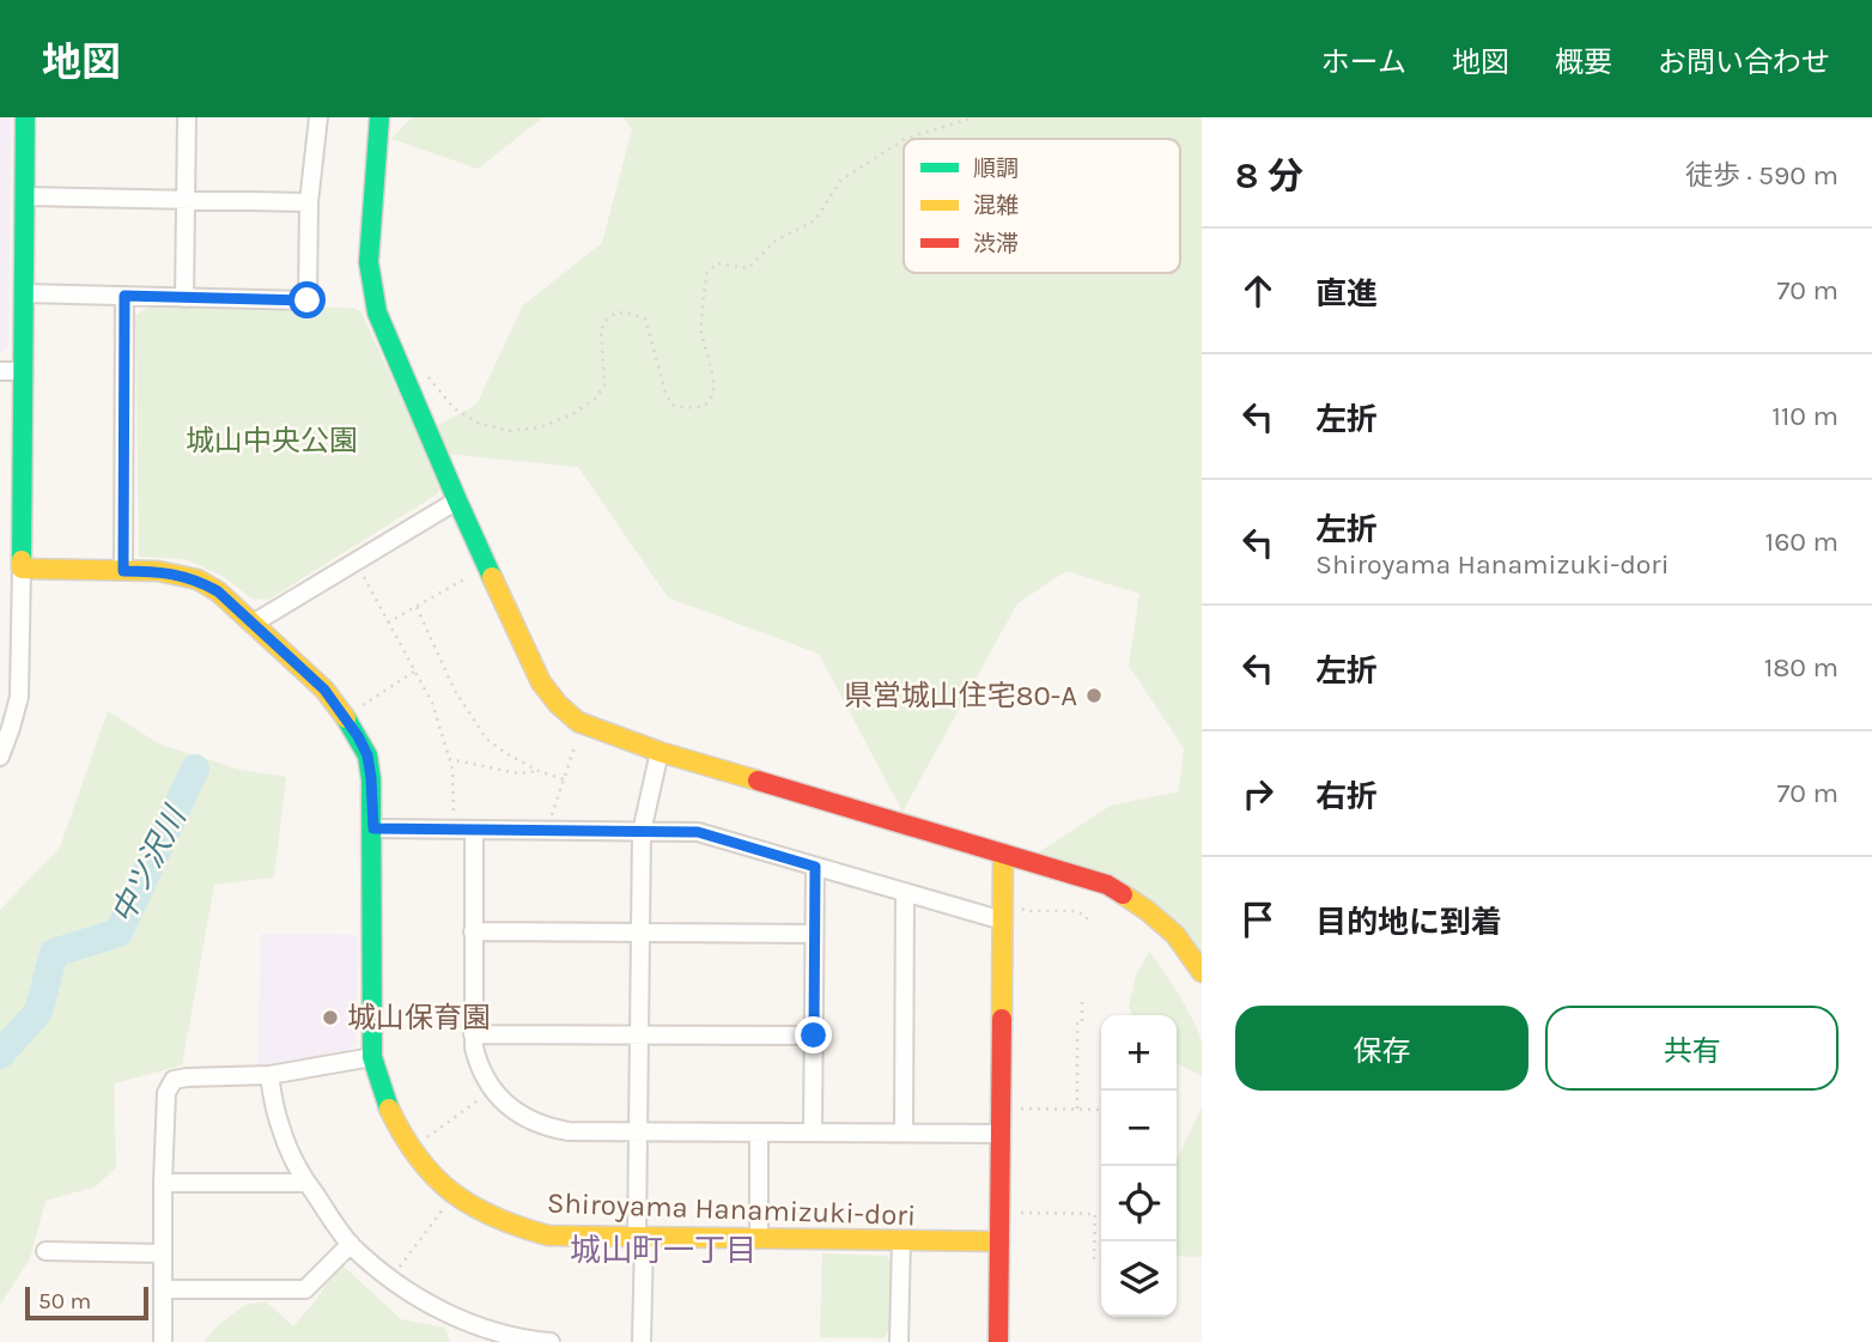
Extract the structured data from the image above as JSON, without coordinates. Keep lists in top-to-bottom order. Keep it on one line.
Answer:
{"streets":{"street":["Shiroyama Hanamizuki-dori"]},"districts":["城山町一丁目"],"water":["中ツ沢川"],"parks":["城山中央公園"],"places":["県営城山住宅80-A","城山保育園"],"legend":["順調","混雑","渋滞"],"scale_bar":"50 m","page":{"header":"地図","nav":["ホーム","地図","概要","お問い合わせ"],"heading":["8 分","徒歩 · 590 m"],"list":[["直進","70 m"],["左折","110 m"],["左折","Shiroyama Hanamizuki-dori","160 m"],["左折","180 m"],["右折","70 m"],"目的地に到着"],"buttons":["保存","共有"],"map_buttons":["+","−"],"scale":"50 m"}}
